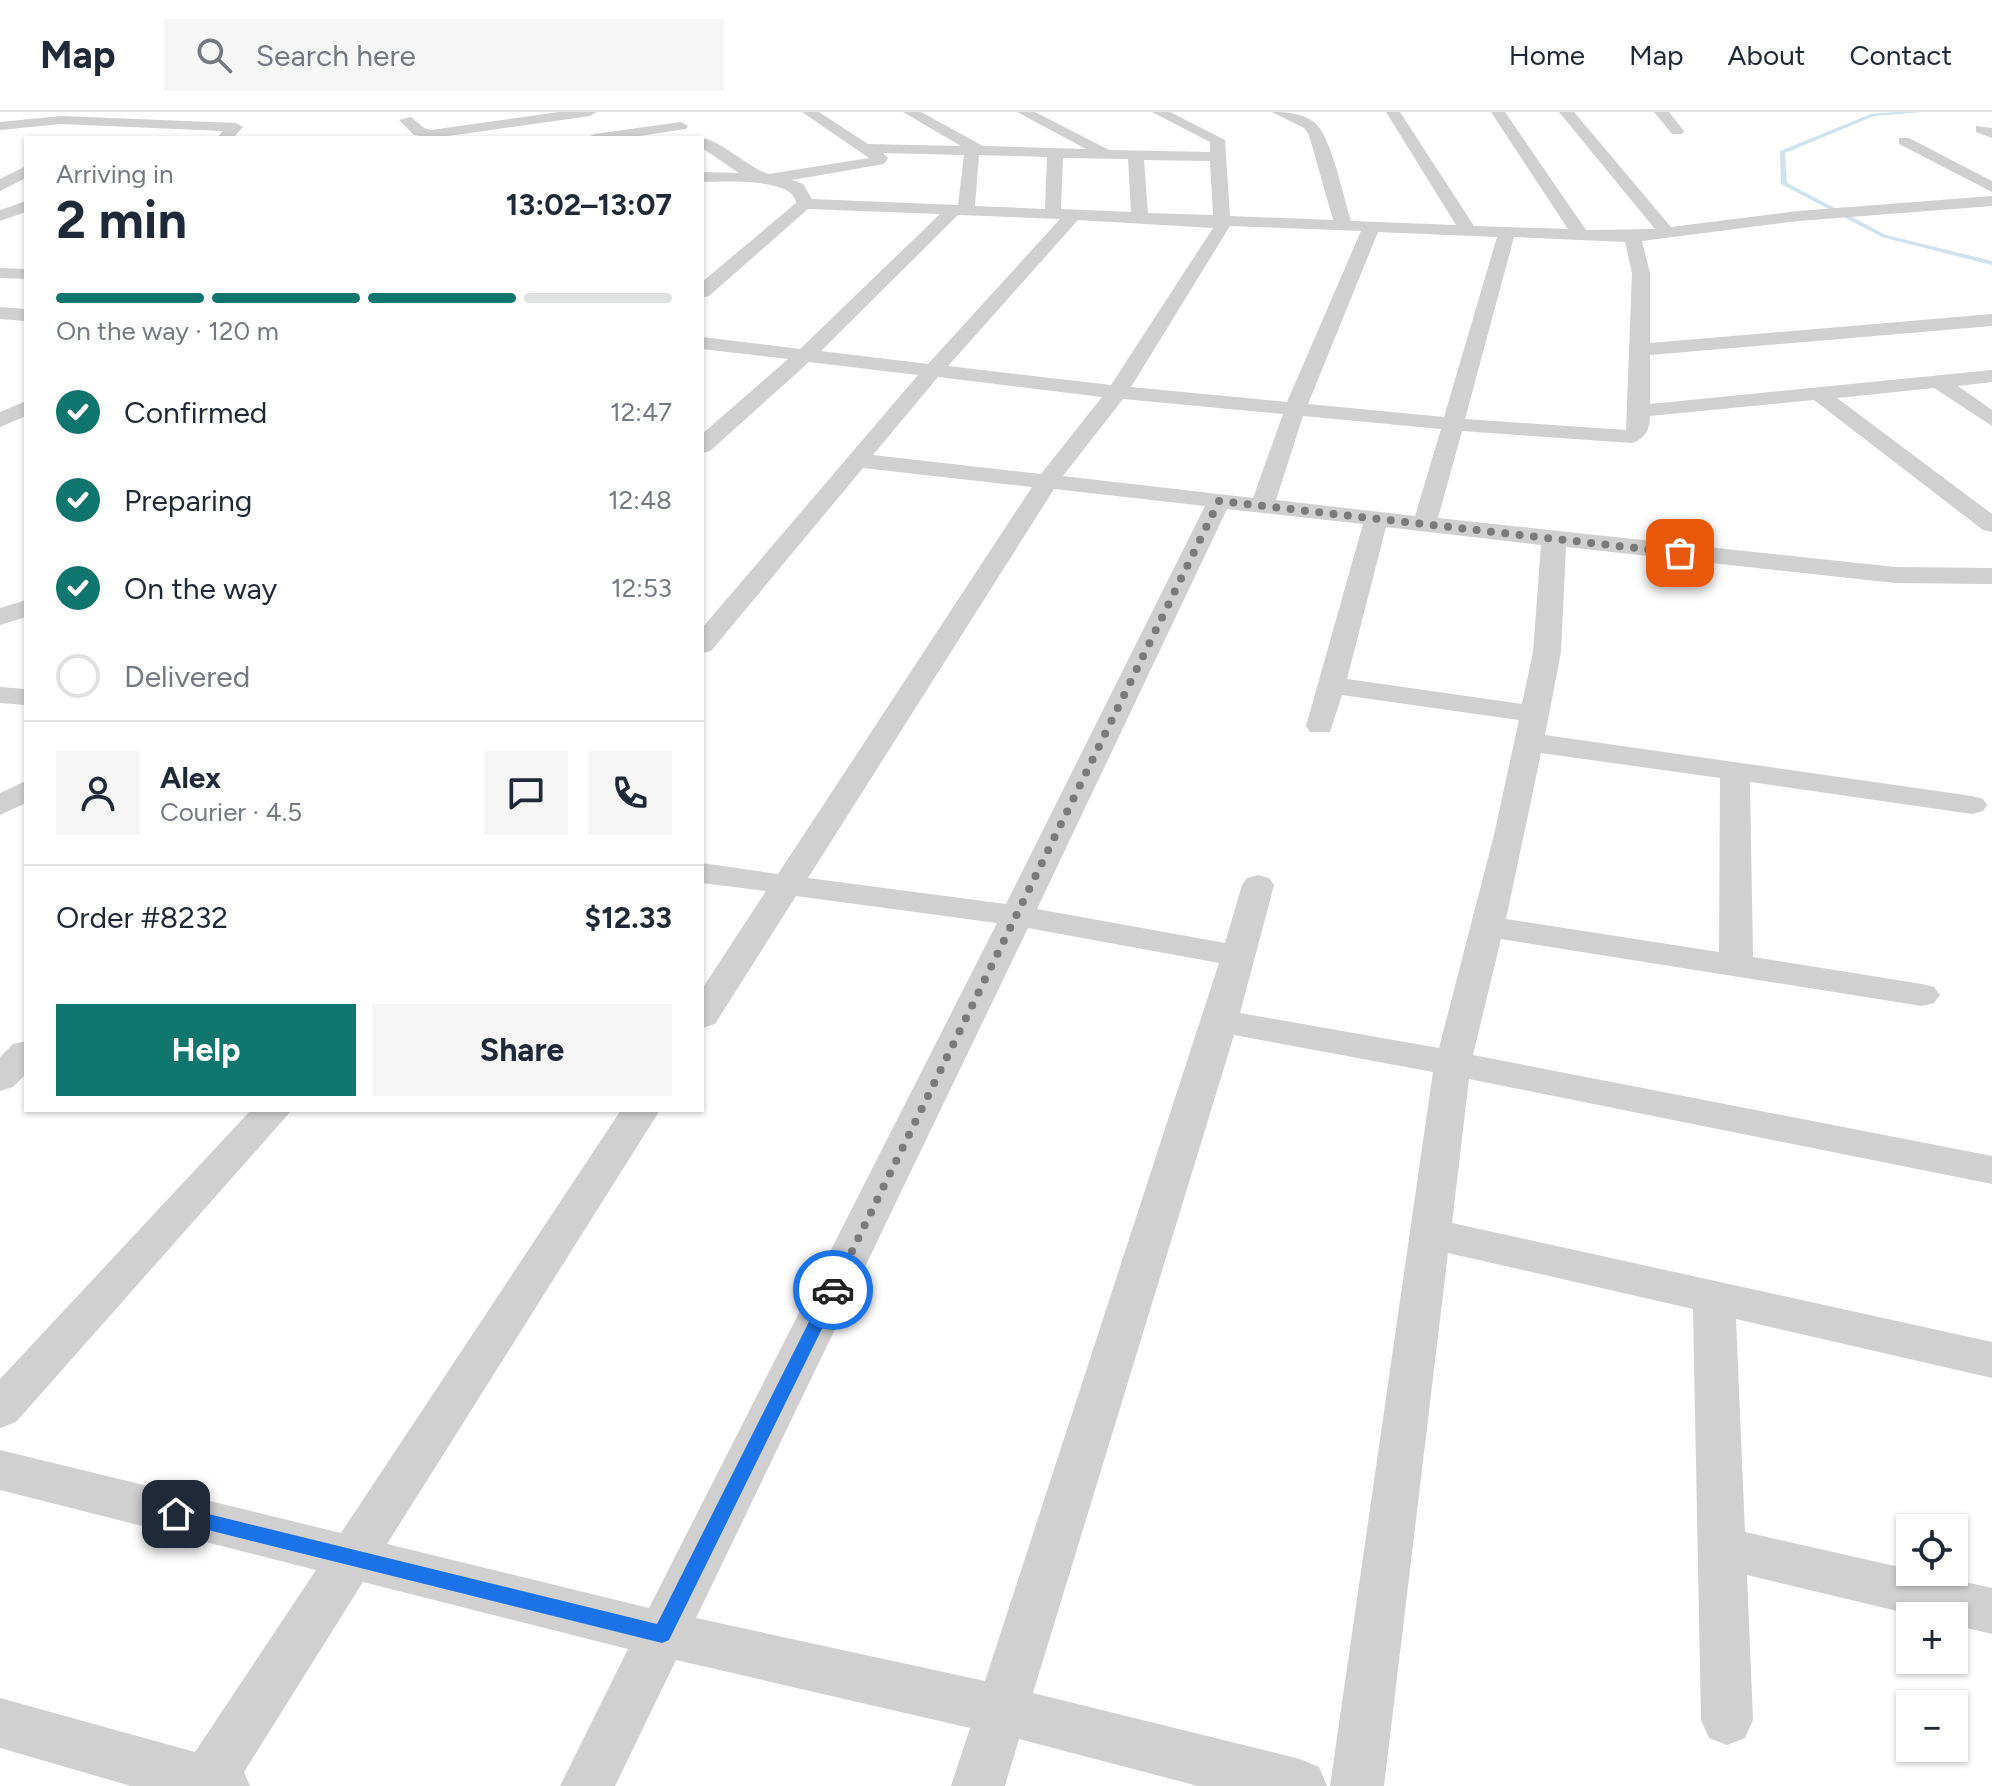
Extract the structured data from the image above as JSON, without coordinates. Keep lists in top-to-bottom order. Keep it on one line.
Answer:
{"page":{"header":"Map","search":"Search here","nav":["Home","Map","About","Contact"],"heading":["2 min","Arriving in","13:02–13:07"],"panel":["Alex","Courier · 4.5","Order #8232","$12.33"],"bar":"On the way · 120 m","list":[["Confirmed","12:47"],["Preparing","12:48"],["On the way","12:53"],"Delivered"],"buttons":["Help","Share"],"map_buttons":["+","−"]}}
